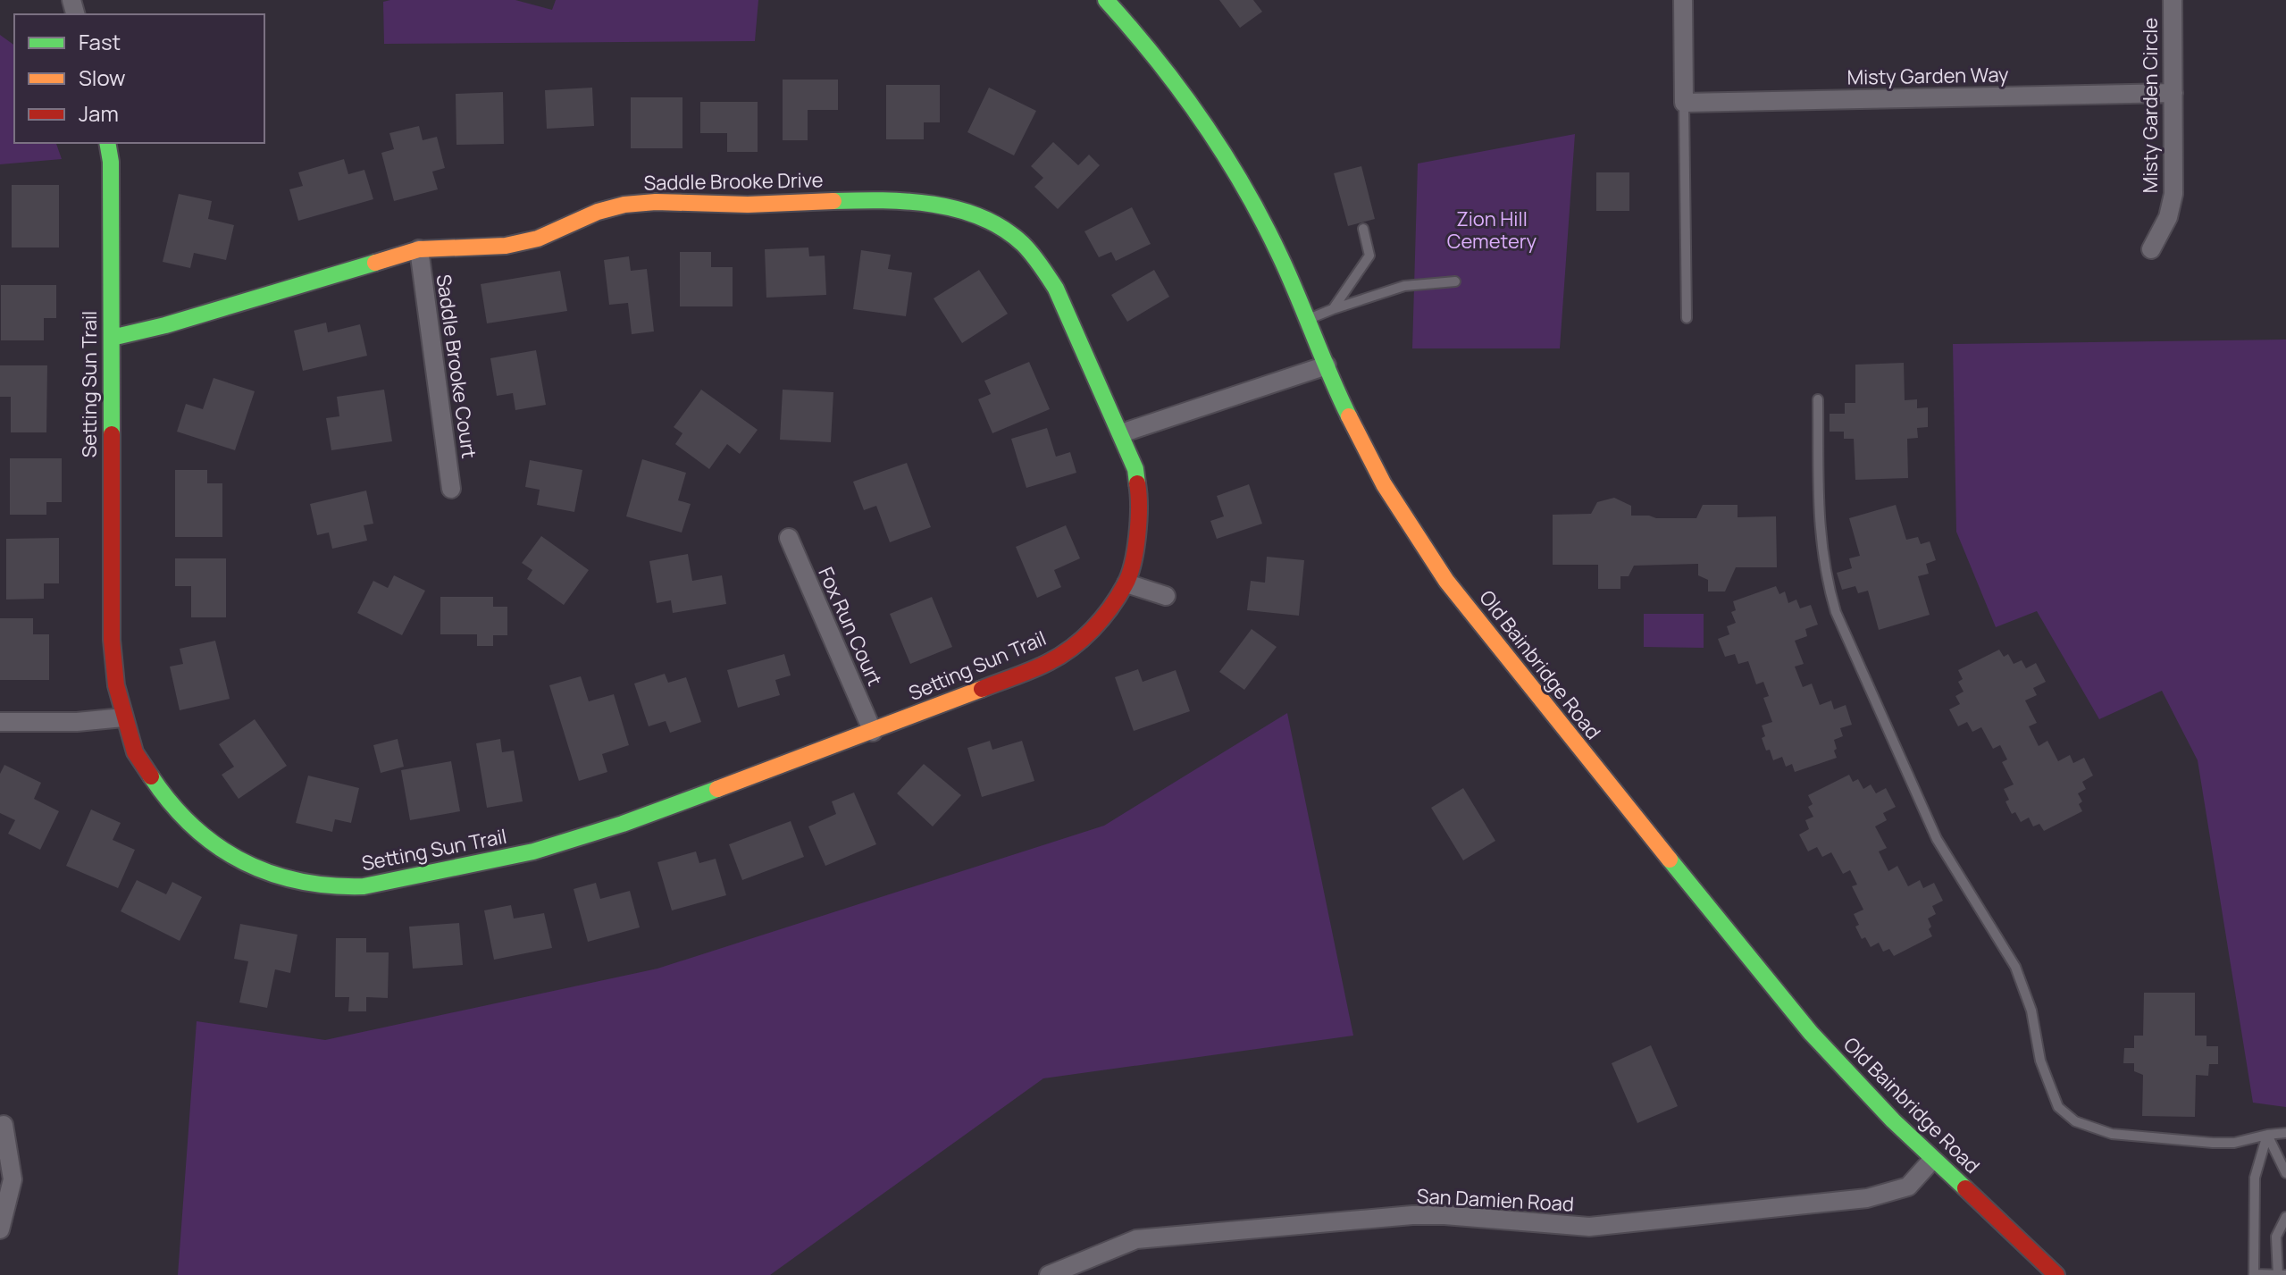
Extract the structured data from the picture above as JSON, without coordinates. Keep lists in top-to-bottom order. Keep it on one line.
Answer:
{"streets":{"street":["Misty Garden Way","Misty Garden Circle","Saddle Brooke Drive","Saddle Brooke Court","Setting Sun Trail","Fox Run Court","Old Bainbridge Road","San Damien Road"]},"crossings":[["Misty Garden Way","Misty Garden Circle"],["Saddle Brooke Drive","Saddle Brooke Court"],["Saddle Brooke Drive","Setting Sun Trail"],["Setting Sun Trail","Fox Run Court"],["Old Bainbridge Road","San Damien Road"]],"parks":["Zion Hill Cemetery"],"legend":["Fast","Slow","Jam"]}
